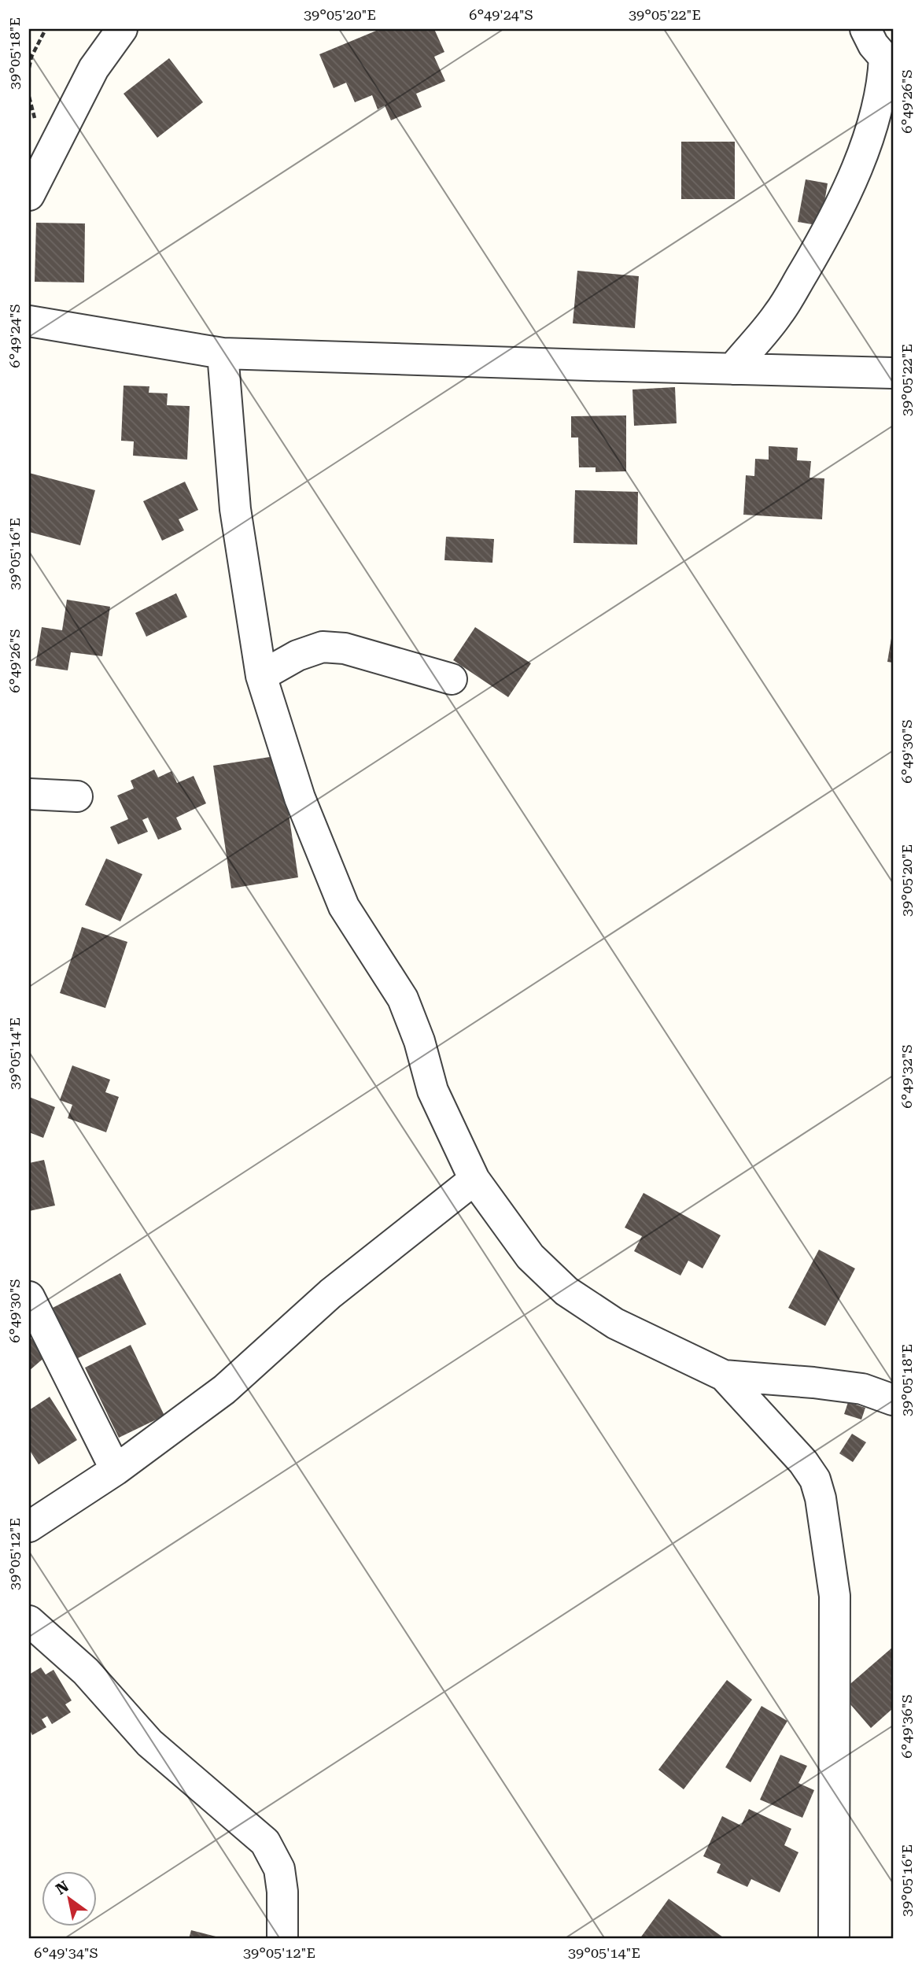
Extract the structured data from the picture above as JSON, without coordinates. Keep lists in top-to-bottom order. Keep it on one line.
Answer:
{"north":"top left","coordinates":["39°05'20\"E","6°49'24\"S","39°05'22\"E","39°05'18\"E","6°49'26\"S","39°05'16\"E","6°49'30\"S","39°05'14\"E","6°49'32\"S","39°05'12\"E","6°49'36\"S","6°49'34\"S"]}
